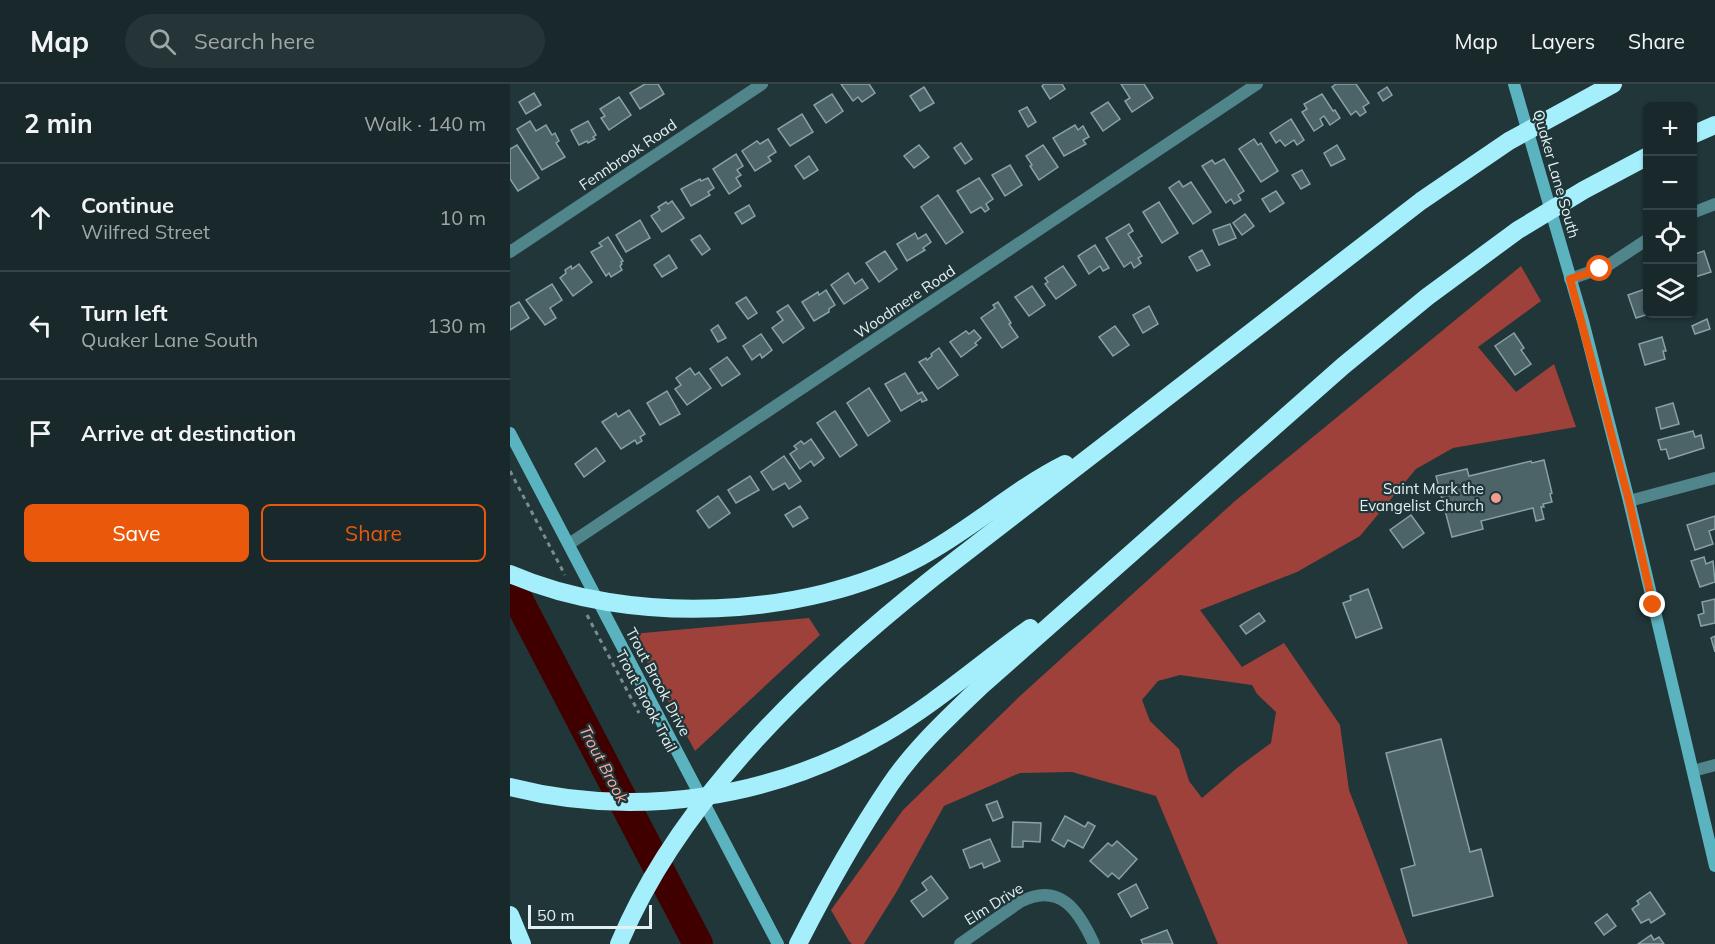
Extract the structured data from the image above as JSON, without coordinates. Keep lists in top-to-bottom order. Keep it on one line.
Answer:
{"streets":{"main road":["Quaker Lane South","Trout Brook Drive"],"street":["Fennbrook Road","Woodmere Road","Elm Drive"],"path":["Trout Brook Trail"]},"crossings":[["Woodmere Road","Trout Brook Drive"]],"water":["Trout Brook"],"places":["Saint Mark the Evangelist Church"],"scale_bar":"50 m","page":{"header":"Map","search":"Search here","nav":["Map","Layers","Share"],"heading":["2 min","Walk · 140 m"],"map_buttons":["+","−"],"list":[["Continue","Wilfred Street","10 m"],["Turn left","Quaker Lane South","130 m"],"Arrive at destination"],"buttons":["Save","Share"],"scale":"50 m"}}
